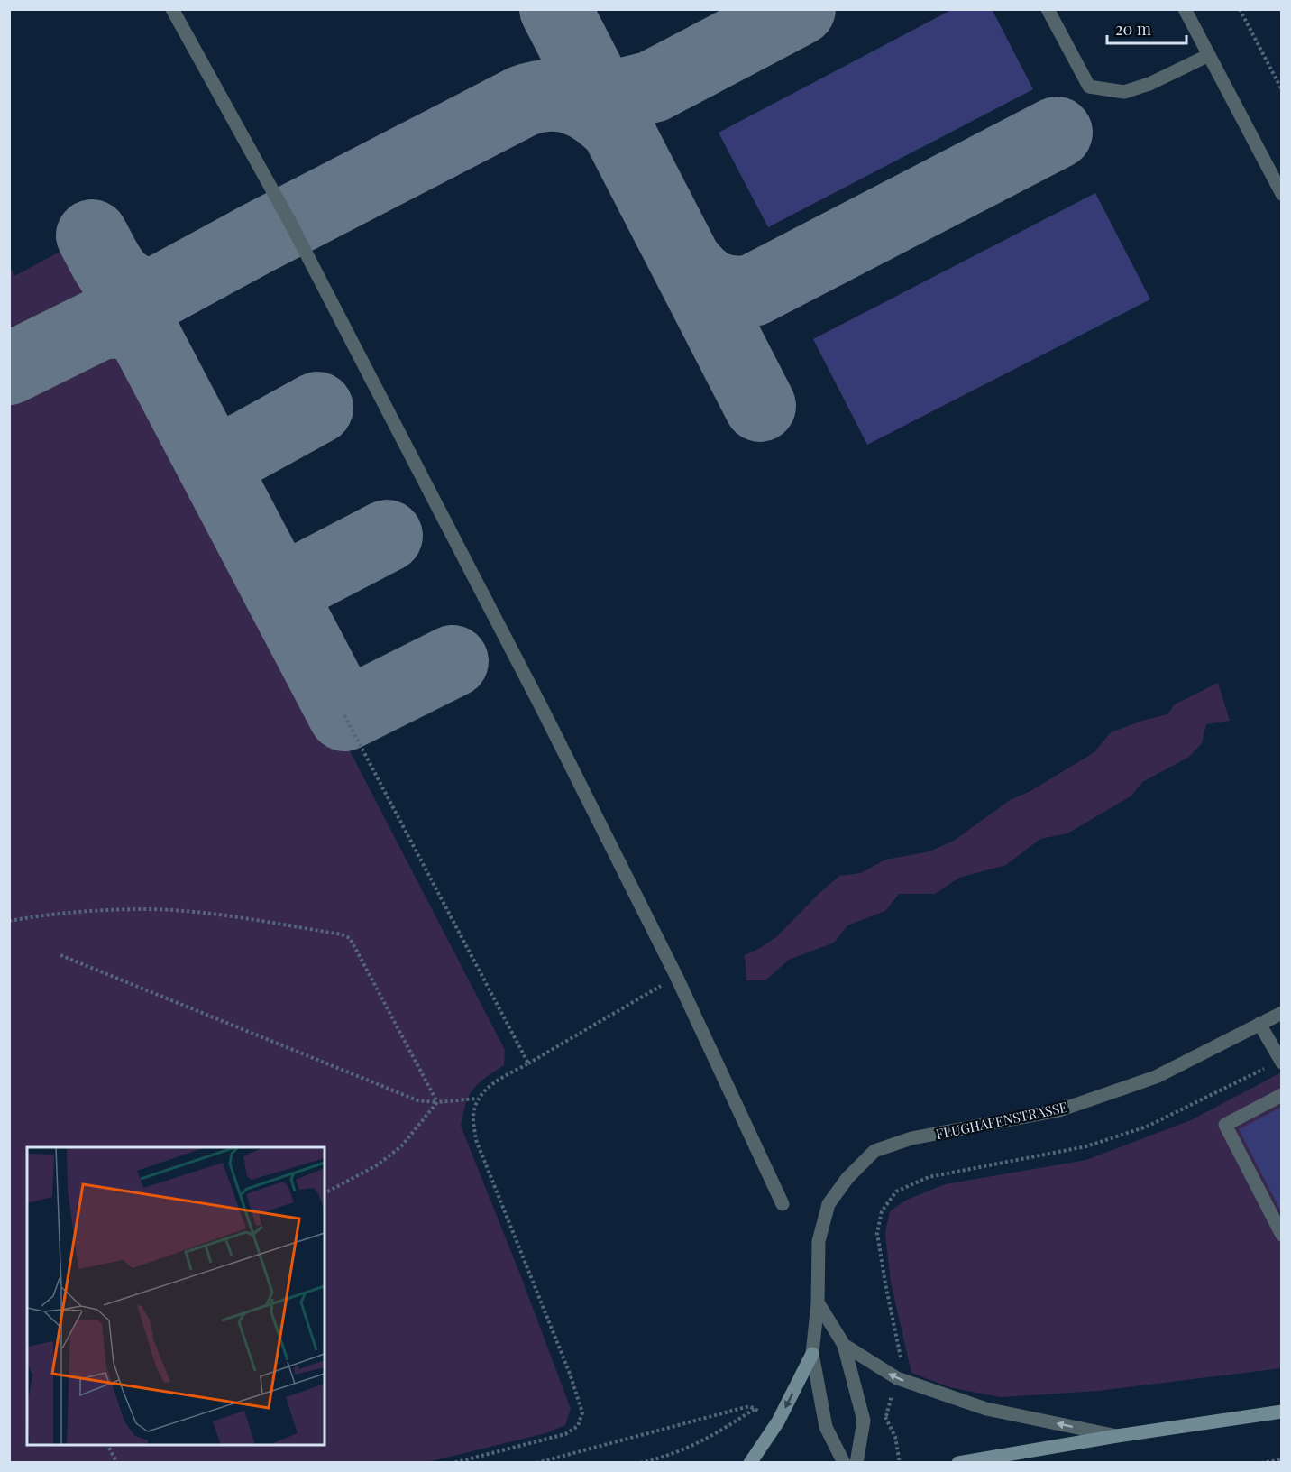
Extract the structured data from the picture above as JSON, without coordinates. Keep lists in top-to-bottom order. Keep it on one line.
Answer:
{"streets":{"street":["FLUGHAFENSTRASSE"]},"scale_bar":"20 m"}
